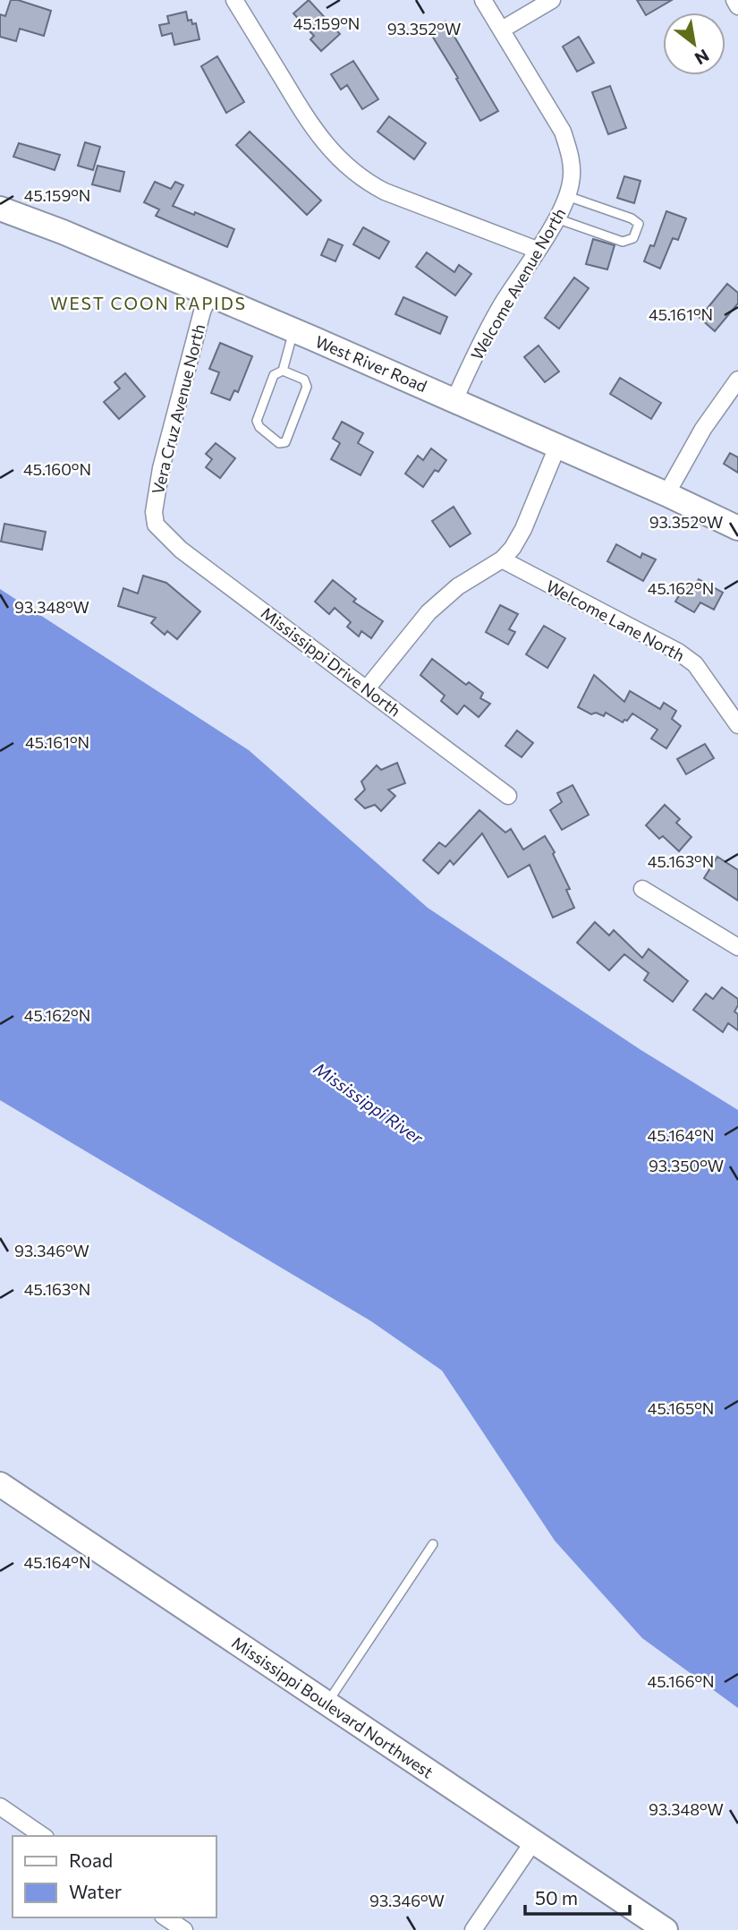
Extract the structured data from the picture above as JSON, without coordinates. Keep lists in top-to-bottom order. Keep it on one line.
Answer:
{"streets":{"main road":["West River Road","Mississippi Boulevard Northwest"],"street":["Welcome Avenue North","Vera Cruz Avenue North","Welcome Lane North","Mississippi Drive North"]},"crossings":[["Welcome Avenue North","West River Road"],["West River Road","Vera Cruz Avenue North"],["Vera Cruz Avenue North","Mississippi Drive North"]],"districts":["WEST COON RAPIDS"],"water":["Mississippi River"],"legend":["Road","Water"],"scale_bar":"50 m","north":"bottom right","coordinates":["45.159°N","93.352°W","45.161°N","45.160°N","45.162°N","93.348°W","45.163°N","45.164°N","93.350°W","93.346°W","45.165°N","45.166°N"]}
